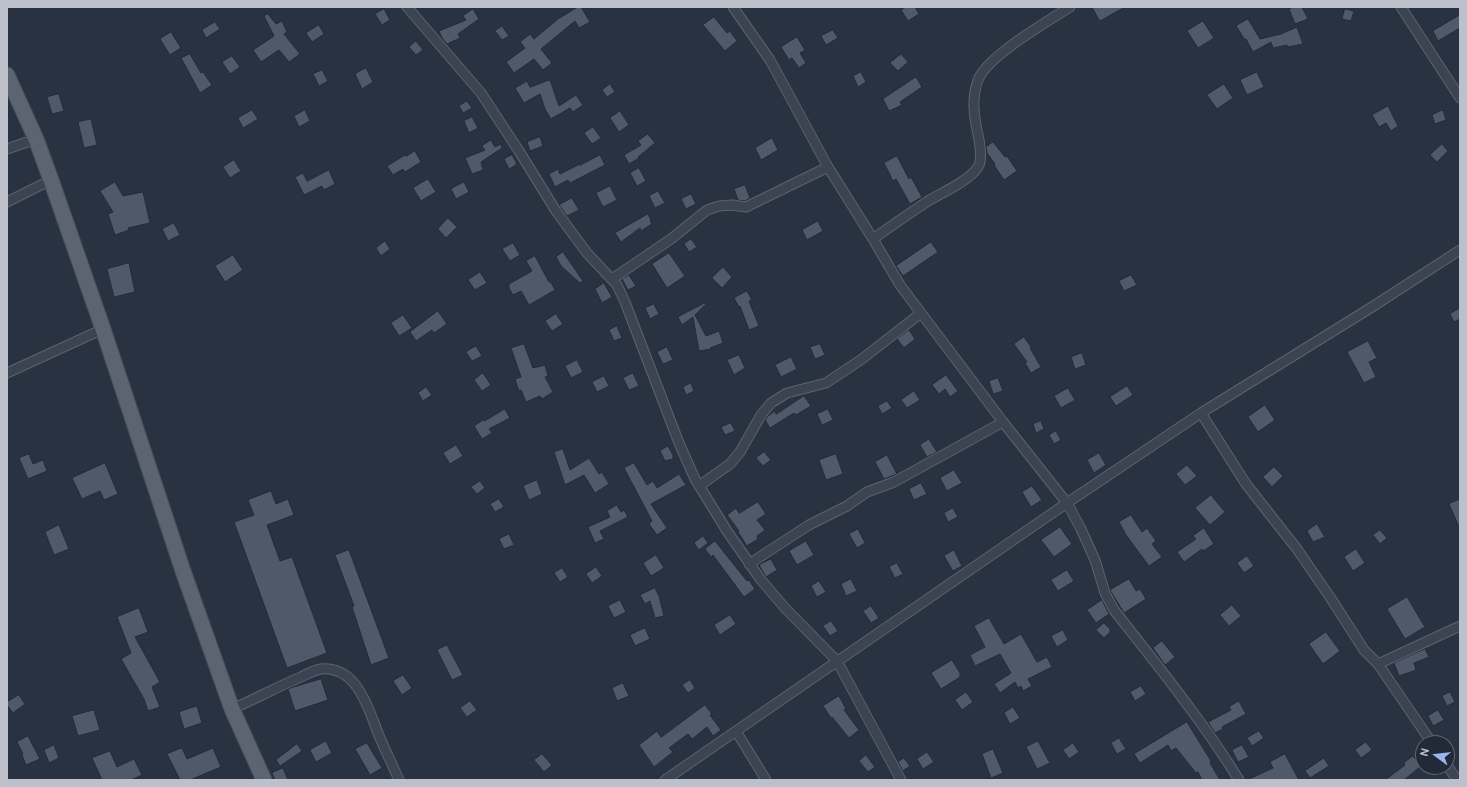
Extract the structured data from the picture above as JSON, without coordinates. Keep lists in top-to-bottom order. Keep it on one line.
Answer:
{"north":"left"}
